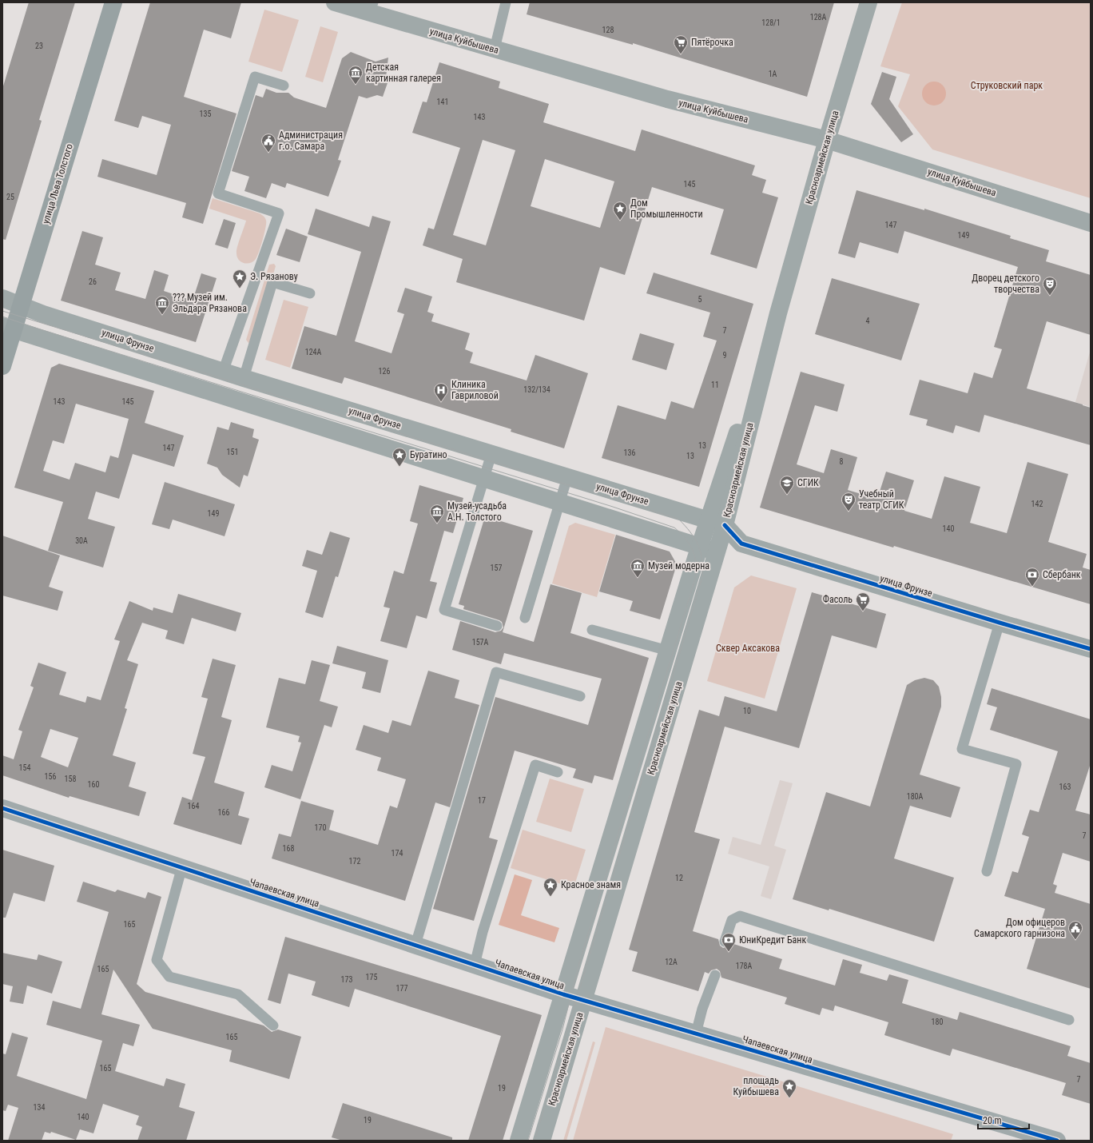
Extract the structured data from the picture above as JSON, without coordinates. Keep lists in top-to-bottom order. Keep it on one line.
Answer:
{"streets":{"main road":["улица Куйбышева","Красноармейская улица","улица Льва Толстого","улица Фрунзе"],"street":["Чапаевская улица"]},"crossings":[["улица Куйбышева","Красноармейская улица"],["Красноармейская улица","улица Фрунзе"],["Красноармейская улица","Чапаевская улица"],["улица Льва Толстого","улица Фрунзе"]],"parks":["Струковский парк","Сквер Аксакова"],"places":{"supermarket":["Пятёрочка","Фасоль"],"museum":["Детская картинная галерея","??? Музей им. Эльдара Рязанова","Музей-усадьба А.Н. Толстого","Музей модерна"],"public building":["Администрация г.о. Самара","Дом офицеров Самарского гарнизона"],"place":["Дом Промышленности","Э. Рязанову","Буратино","Красное знамя","площадь Куйбышева"],"theatre":["Дворец детского творчества","Учебный театр СГИК"],"hospital":["Клиника Гавриловой"],"school or university":["СГИК"],"bank":["Сбербанк","ЮниКредит Банк"]},"house_numbers":["128А","128/1","128","23","1А","141","135","143","145","25","147","149","26","5","4","7","124А","9","126","11","132/134","143","145","13","147","151","136","13","8","142","149","140","30А","157","157А","10","154","156","158","160","163","180А","17","164","166","170","7","168","174","172","12","165","12А","178А","165","175","173","177","180","165","165","7","19","134","140","19"],"scale_bar":"20 m"}
